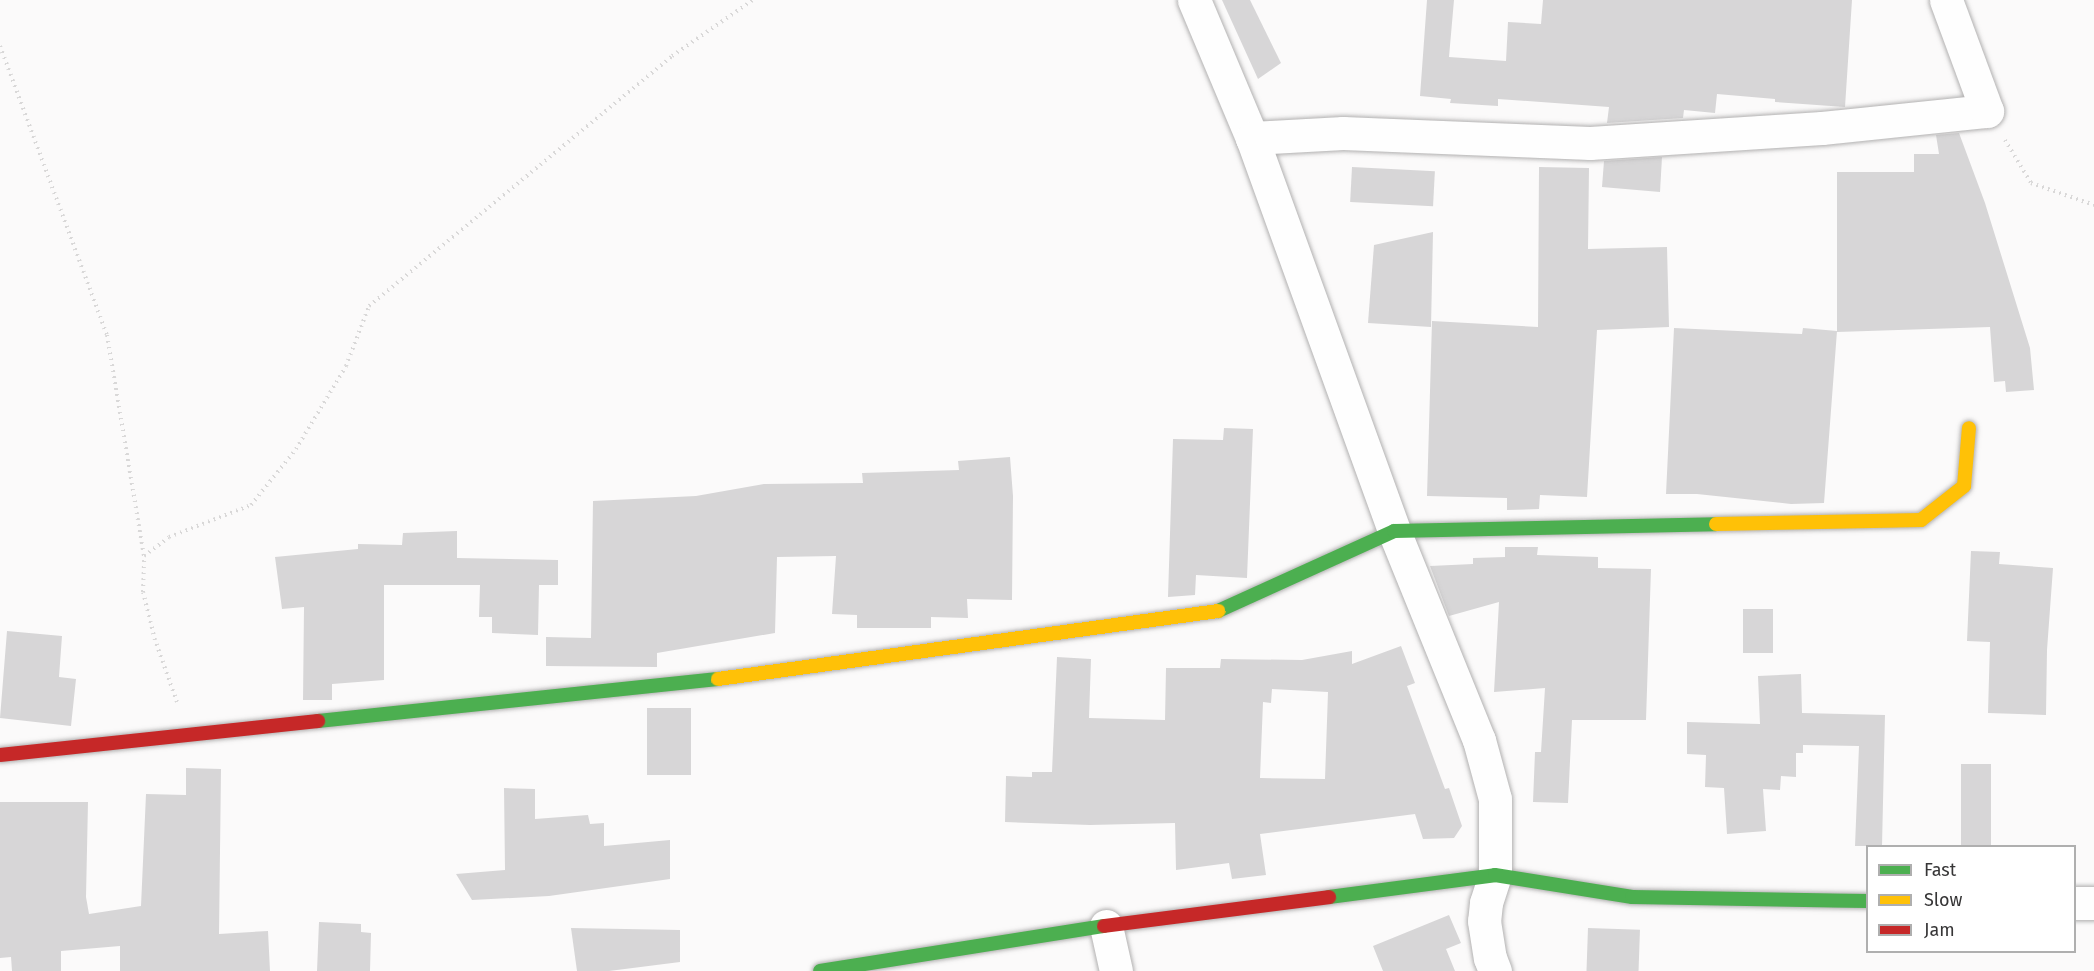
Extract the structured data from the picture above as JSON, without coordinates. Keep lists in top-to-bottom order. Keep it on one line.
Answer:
{"legend":["Fast","Slow","Jam"]}
